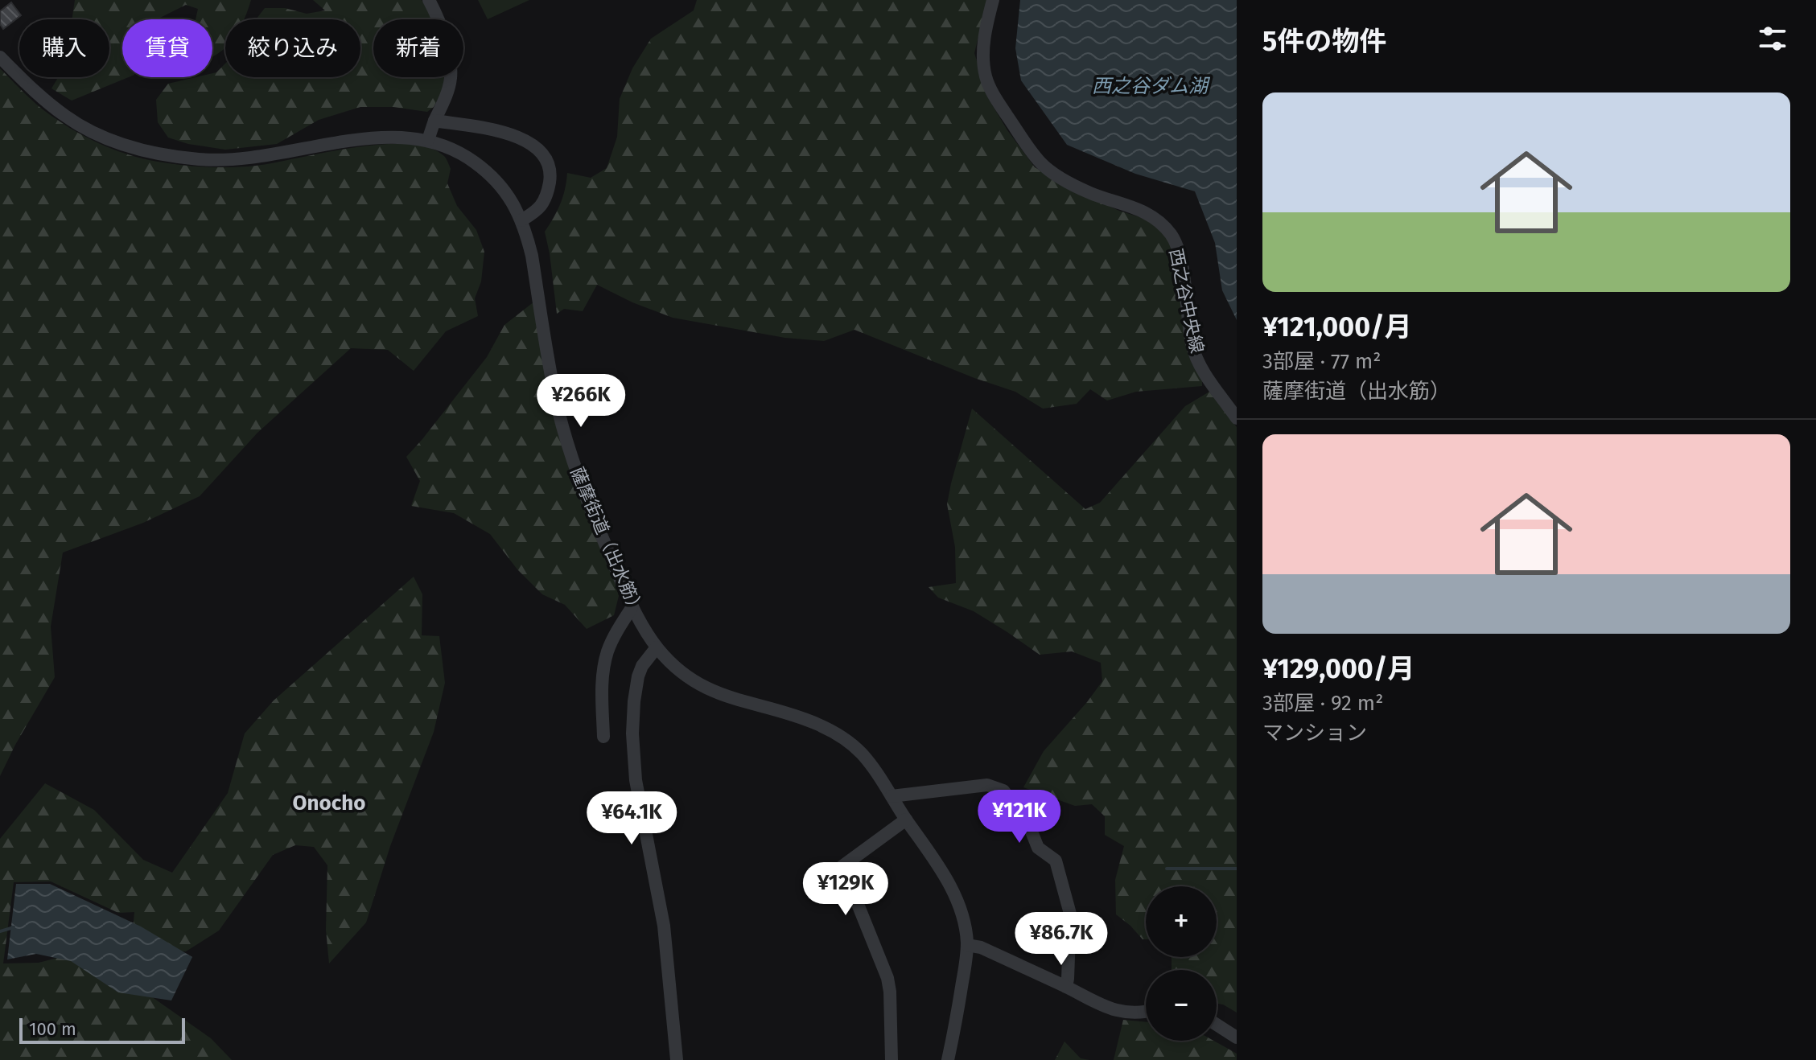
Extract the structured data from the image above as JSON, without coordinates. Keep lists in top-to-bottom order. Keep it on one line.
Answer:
{"streets":{"street":["西之谷中央線","薩摩街道（出水筋）"]},"districts":["Onocho"],"water":["西之谷ダム湖"],"scale_bar":"100 m","page":{"heading":"5件の物件","chip":["購入","賃貸","絞り込み","新着"],"list":[{"name":"¥121,000/月","note":"3部屋 · 77 m² · 薩摩街道（出水筋）"},{"name":"¥129,000/月","note":"3部屋 · 92 m² · マンション"}],"price":["¥266K","¥121K","¥64.1K","¥129K","¥86.7K"],"map_buttons":["+","−"],"scale":"100 m"}}
